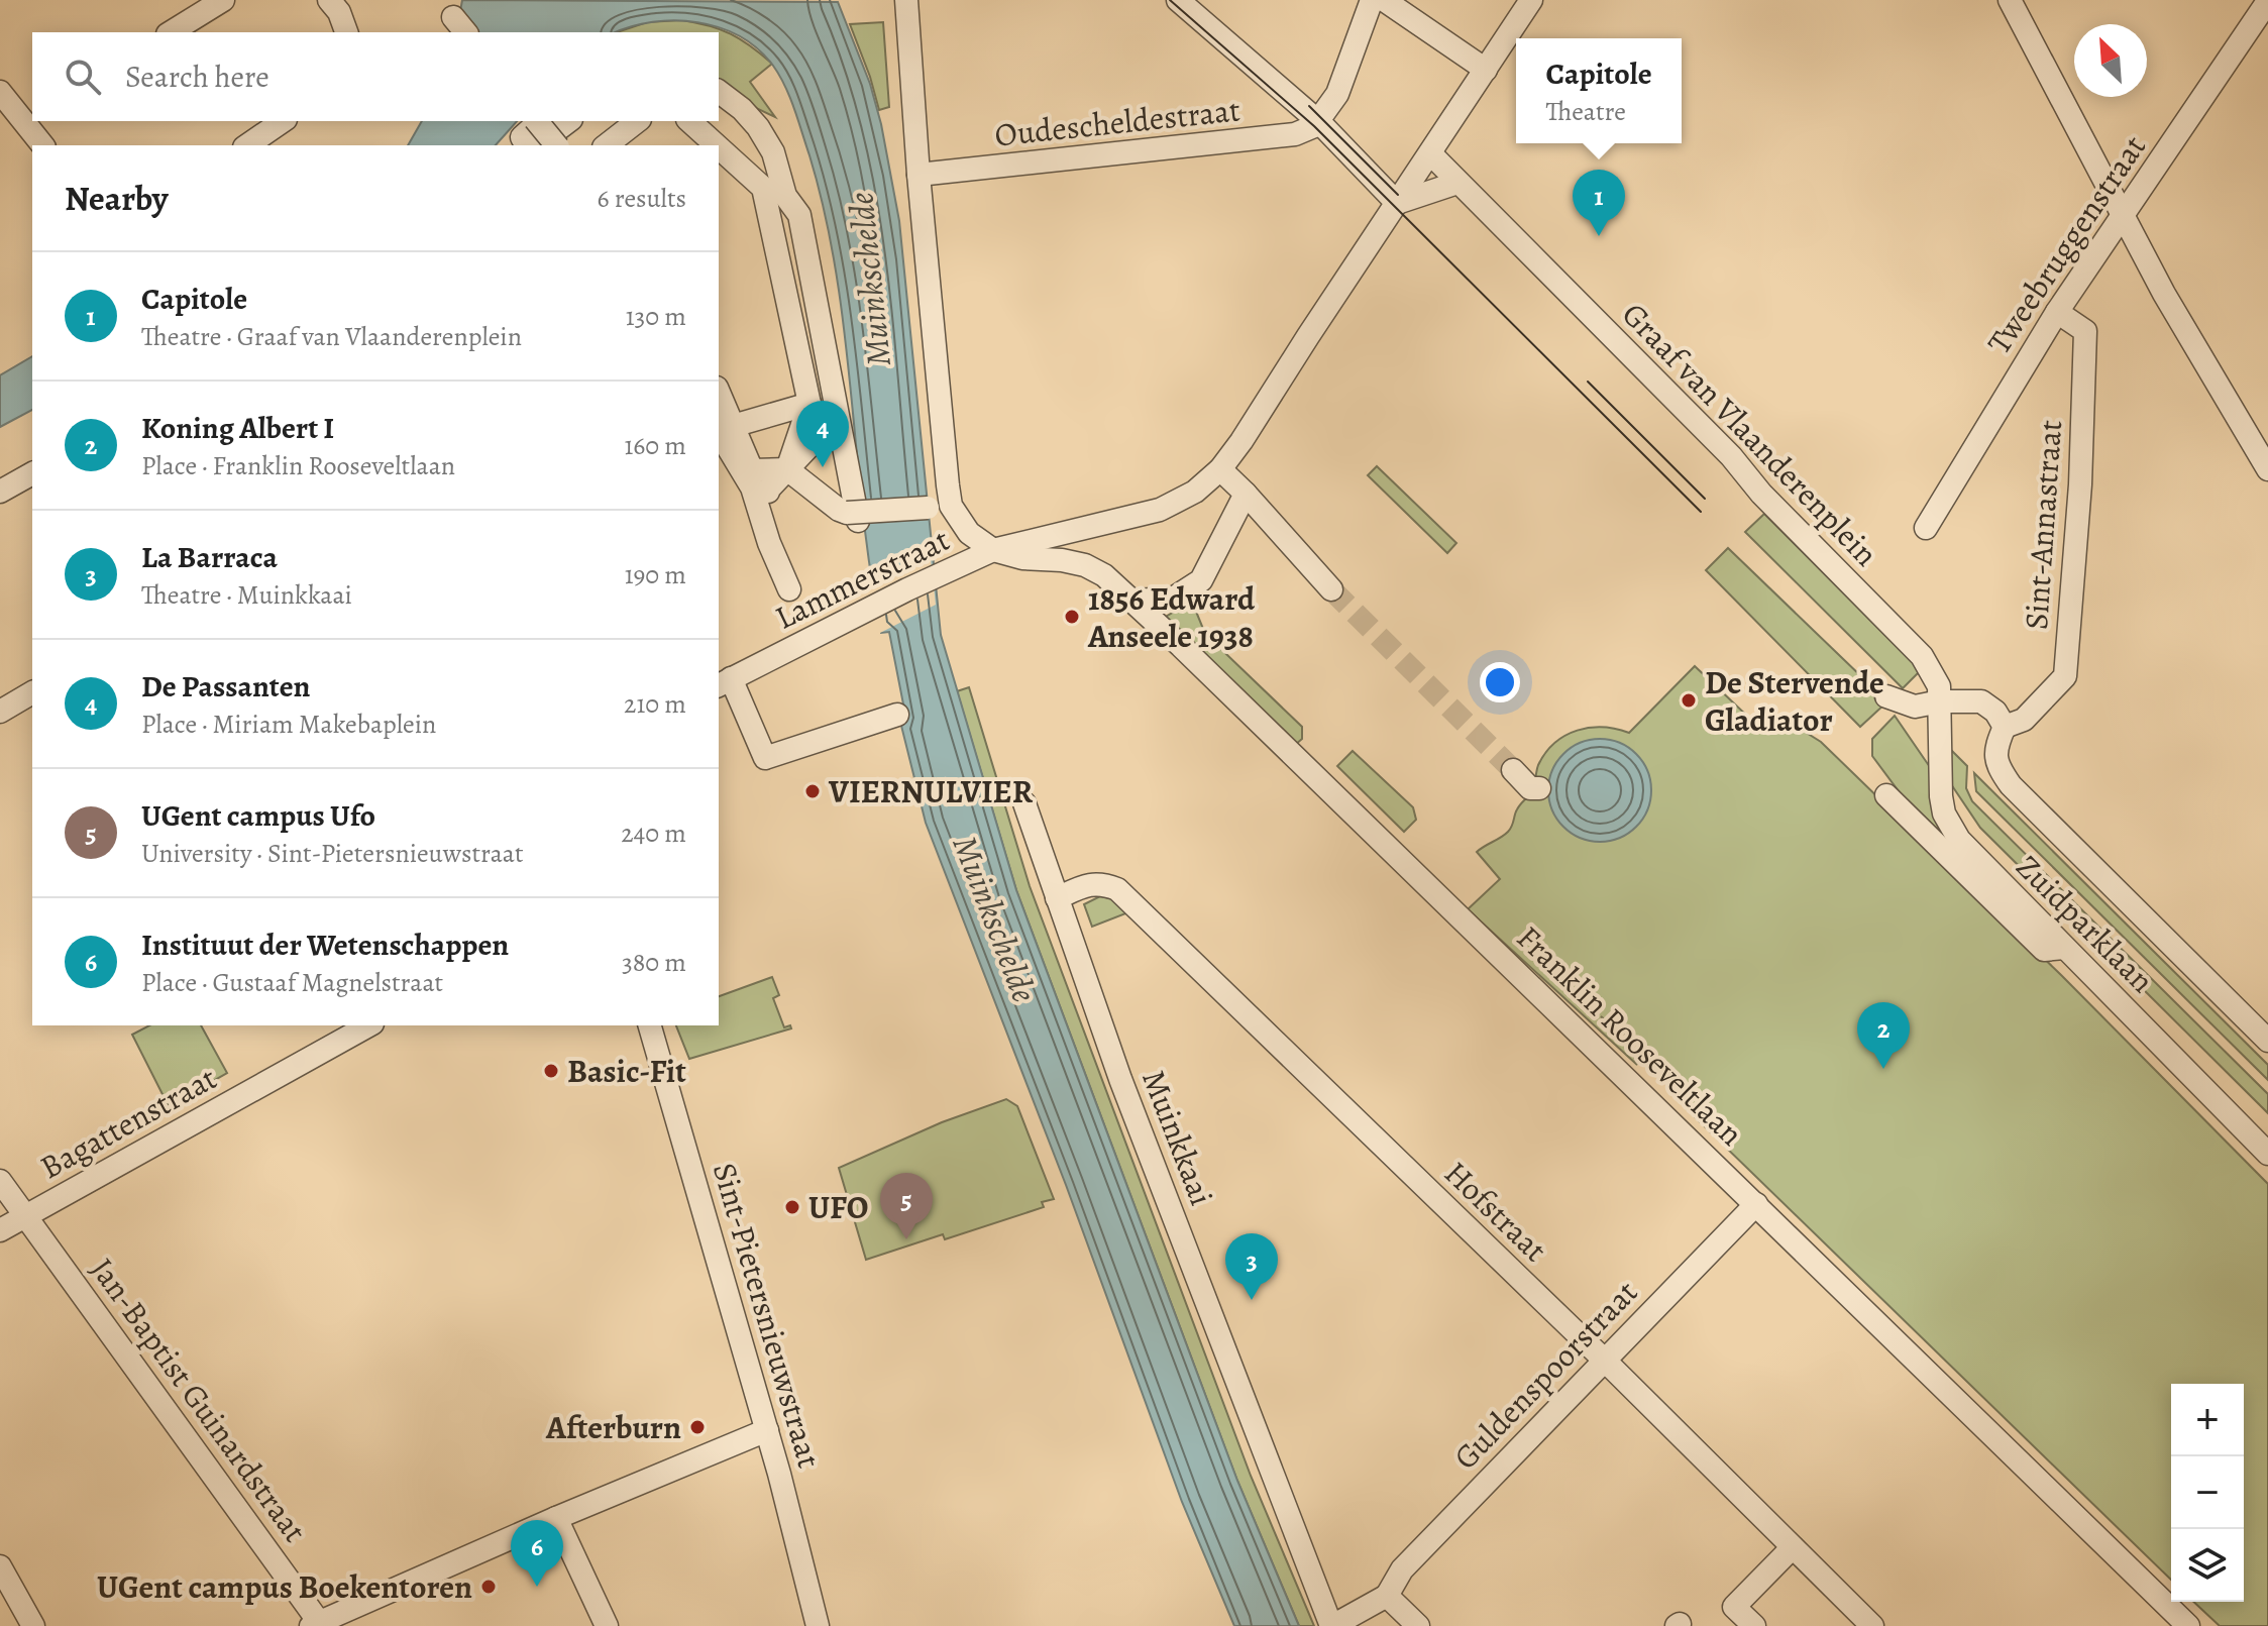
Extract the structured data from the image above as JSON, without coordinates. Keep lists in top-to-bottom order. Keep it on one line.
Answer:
{"streets":{"street":["Oudescheldestraat","Tweebruggenstraat","Graaf van Vlaanderenplein","Sint-Annastraat","Lammerstraat","Zuidparklaan","Franklin Rooseveltlaan","Bagattenstraat","Muinkkaai","Hofstraat","Sint-Pietersnieuwstraat","Guldenspoorstraat","Jan-Baptist Guinardstraat"]},"crossings":[["Tweebruggenstraat","Sint-Annastraat"],["Graaf van Vlaanderenplein","Lammerstraat"],["Graaf van Vlaanderenplein","Zuidparklaan"],["Lammerstraat","Franklin Rooseveltlaan"],["Franklin Rooseveltlaan","Guldenspoorstraat"],["Bagattenstraat","Jan-Baptist Guinardstraat"],["Muinkkaai","Hofstraat"],["Hofstraat","Guldenspoorstraat"]],"water":["Muinkschelde"],"places":["1856 Edward Anseele 1938","De Stervende Gladiator","VIERNULVIER","Basic-Fit","UFO","Afterburn","UGent campus Boekentoren"],"north":"top left","page":{"search":"Search here","popup":["Capitole","Theatre"],"heading":["Nearby","6 results"],"pins":["1","4","2","5","3","6"],"list":[{"mark":"1","name":"Capitole","note":"Theatre · Graaf van Vlaanderenplein","value":"130 m"},{"mark":"2","name":"Koning Albert I","note":"Place · Franklin Rooseveltlaan","value":"160 m"},{"mark":"3","name":"La Barraca","note":"Theatre · Muinkkaai","value":"190 m"},{"mark":"4","name":"De Passanten","note":"Place · Miriam Makebaplein","value":"210 m"},{"mark":"5","name":"UGent campus Ufo","note":"University · Sint-Pietersnieuwstraat","value":"240 m"},{"mark":"6","name":"Instituut der Wetenschappen","note":"Place · Gustaaf Magnelstraat","value":"380 m"}],"map_buttons":["+","−"]}}
